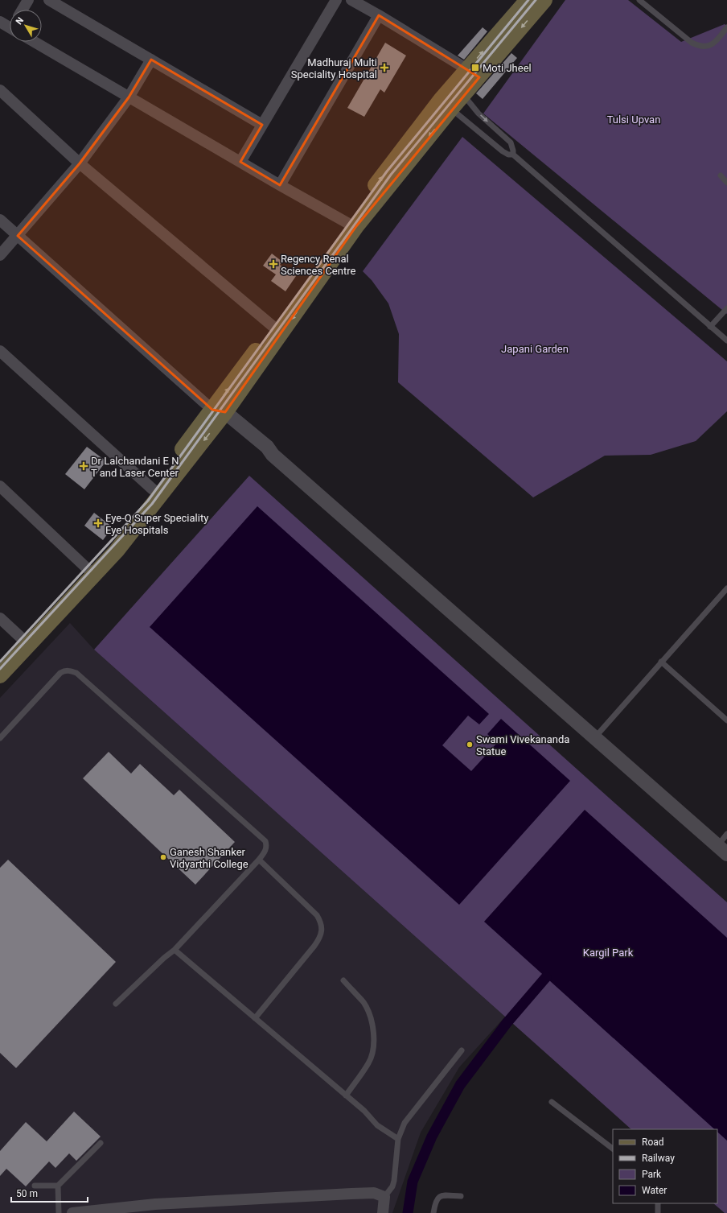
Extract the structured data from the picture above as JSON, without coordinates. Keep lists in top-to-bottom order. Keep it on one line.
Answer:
{"parks":["Tulsi Upvan","Japani Garden","Kargil Park"],"places":{"health":["Madhuraj Multi Speciality Hospital","Regency Renal Sciences Centre","Dr Lalchandani E N T and Laser Center","Eye-Q Super Speciality Eye Hospitals"],"transit":["Moti Jheel"],"other":["Swami Vivekananda Statue","Ganesh Shanker Vidyarthi College"]},"legend":["Road","Railway","Park","Water"],"scale_bar":"50 m","north":"top left"}
